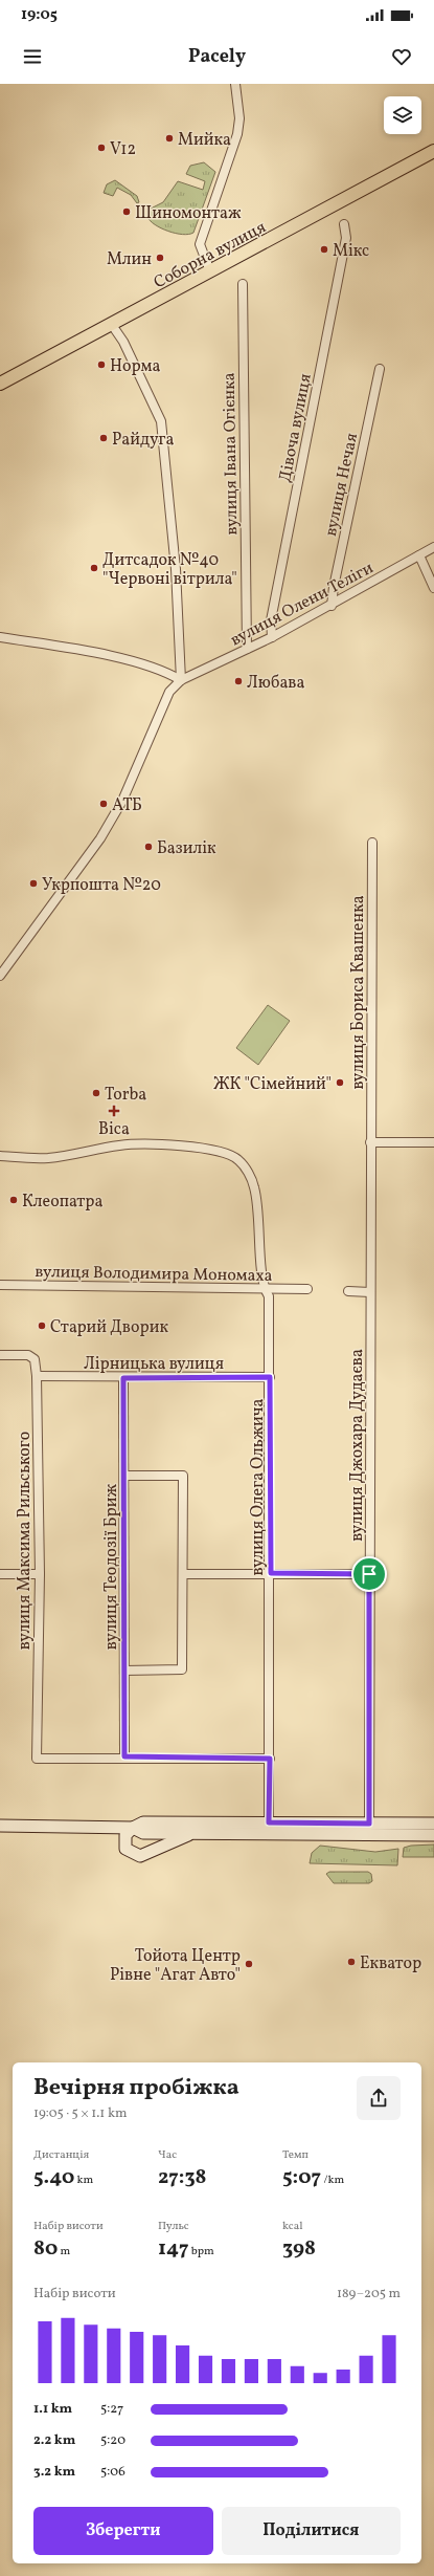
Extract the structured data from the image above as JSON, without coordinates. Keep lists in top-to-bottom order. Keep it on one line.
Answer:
{"streets":{"main road":["Соборна вулиця"],"street":["Дівоча вулиця","вулиця Івана Огієнка","вулиця Нечая","вулиця Олени Теліги","вулиця Бориса Квашенка","вулиця Володимира Мономаха","Лірницька вулиця","вулиця Джохара Дудаєва","вулиця Олега Ольжича","вулиця Максима Рильського","вулиця Теодозії Бриж"]},"crossings":[["Дівоча вулиця","вулиця Олени Теліги"],["вулиця Івана Огієнка","вулиця Олени Теліги"],["вулиця Нечая","вулиця Олени Теліги"],["вулиця Бориса Квашенка","вулиця Джохара Дудаєва"],["вулиця Володимира Мономаха","вулиця Олега Ольжича"],["Лірницька вулиця","вулиця Олега Ольжича"],["Лірницька вулиця","вулиця Максима Рильського"],["Лірницька вулиця","вулиця Теодозії Бриж"],["вулиця Максима Рильського","вулиця Теодозії Бриж"]],"places":{"other":["Мийка","V12","Шиномонтаж","Мікс","Млин","Норма","Райдуга","Дитсадок №40 \"Червоні вітрила\"","Любава","АТБ","Базилік","Укрпошта №20","ЖК \"Сімейний\"","Torba","Клеопатра","Старий Дворик","Екватор","Тойота Центр Рівне \"Агат Авто\""],"health":["Віса"]},"page":{"status":"19:05","header":"Pacely","heading":["Вечірня пробіжка","19:05 · 5 × 1.1 km"],"stats":[["Дистанція","5.40 km"],["Час","27:38"],["Темп","5:07 /km"],["Набір висоти","80 m"],["Пульс","147 bpm"],["kcal","398"]],"chart":["Набір висоти","189–205 m"],"list":[{"name":"1.1 km","note":"5:27"},{"name":"2.2 km","note":"5:20"},{"name":"3.2 km","note":"5:06"}],"buttons":["Зберегти","Поділитися"]}}
